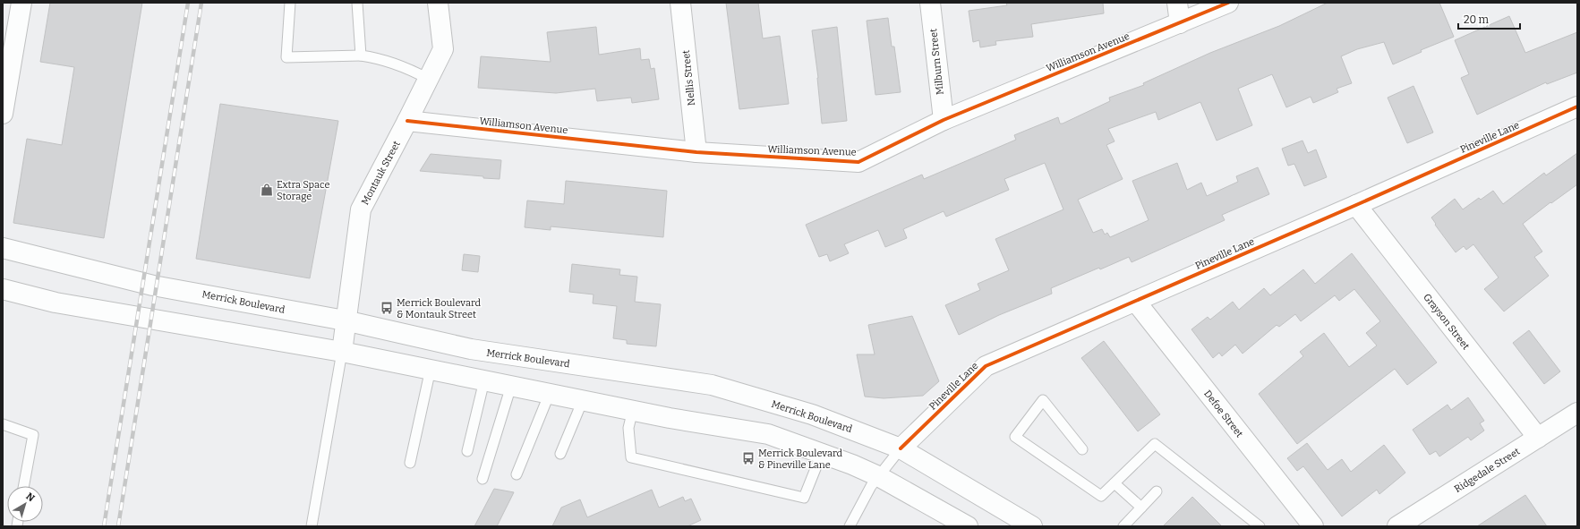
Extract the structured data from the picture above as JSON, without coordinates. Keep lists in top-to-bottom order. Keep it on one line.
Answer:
{"streets":{"street":["Williamson Avenue","Milburn Street","Nellis Street","Pineville Lane","Montauk Street","Merrick Boulevard","Grayson Street","Defoe Street","Ridgedale Street"]},"crossings":[["Williamson Avenue","Milburn Street"],["Williamson Avenue","Nellis Street"],["Williamson Avenue","Montauk Street"],["Pineville Lane","Merrick Boulevard"],["Pineville Lane","Grayson Street"],["Pineville Lane","Defoe Street"],["Montauk Street","Merrick Boulevard"],["Grayson Street","Ridgedale Street"]],"places":{"shop":["Extra Space Storage"],"bus stop":["Merrick Boulevard & Montauk Street","Merrick Boulevard & Pineville Lane"]},"scale_bar":"20 m","north":"top right"}
